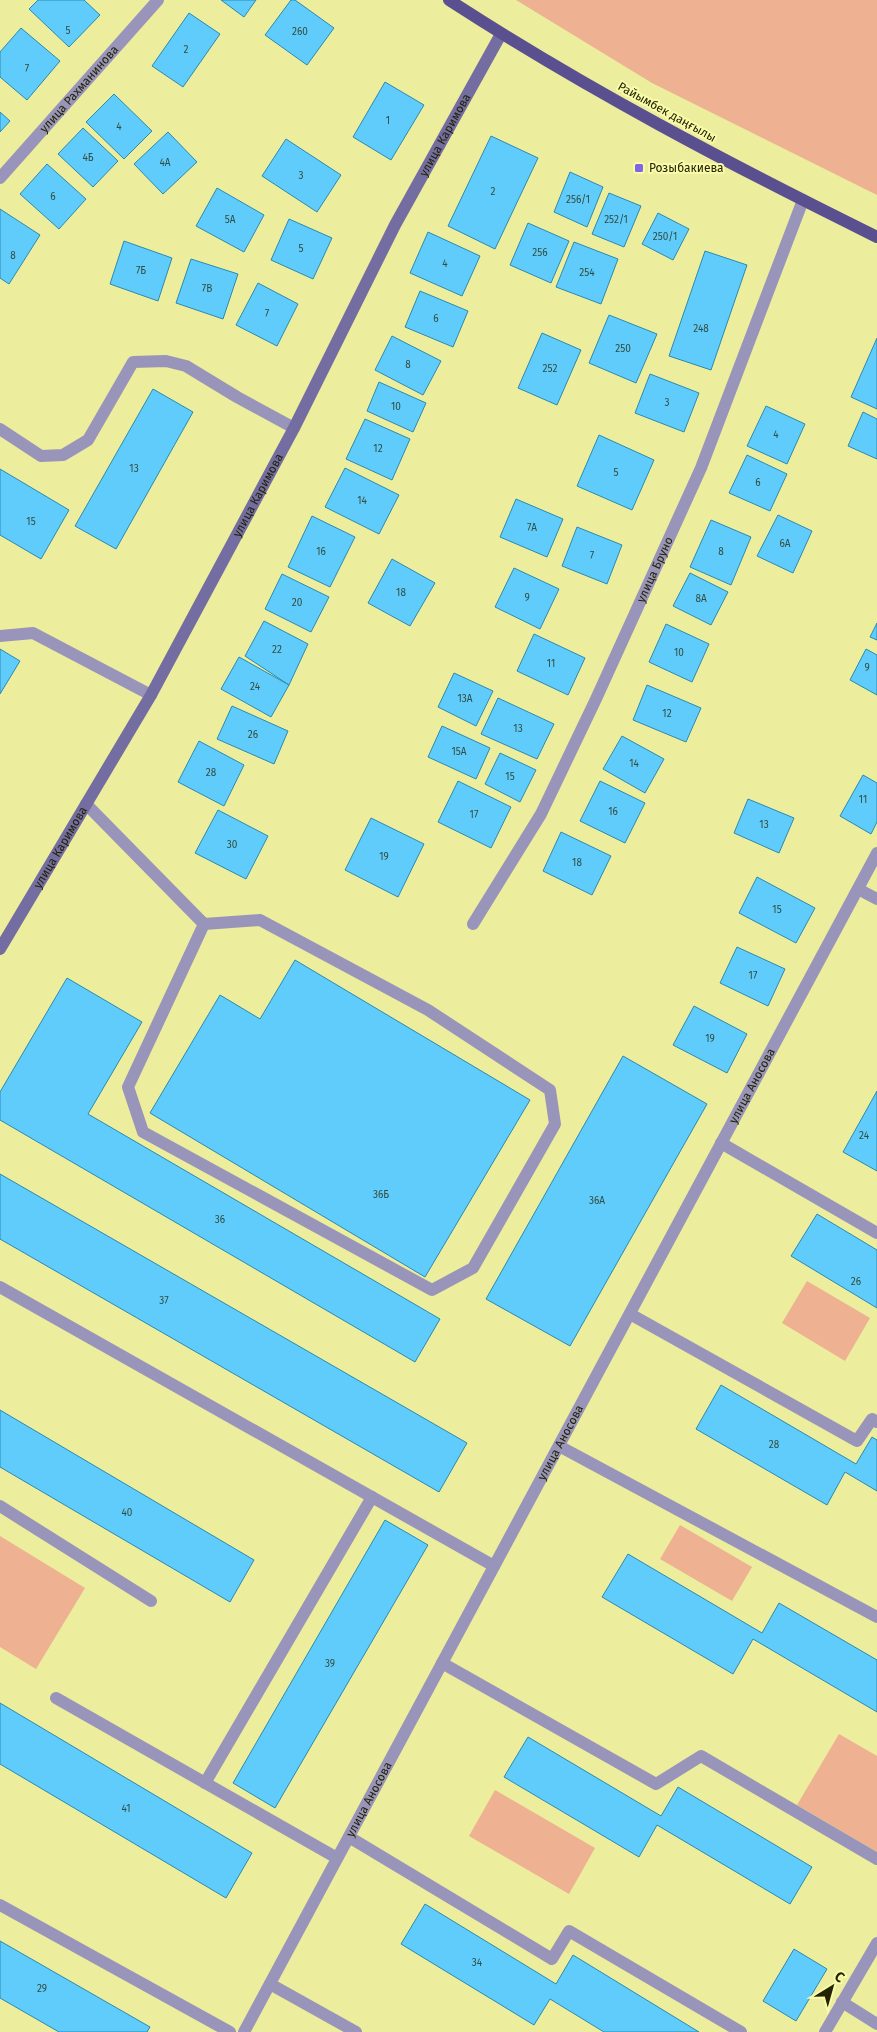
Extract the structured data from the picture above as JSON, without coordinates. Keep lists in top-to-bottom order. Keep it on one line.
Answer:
{"streets":{"main road":["Райымбек даңғылы"],"street":["улица Рахманинова","улица Каримова","улица Бруно","улица Аносова"]},"crossings":[["Райымбек даңғылы","улица Каримова"],["Райымбек даңғылы","улица Бруно"]],"places":{"transit":["Розыбакиева"]},"house_numbers":["5","260","2","7","1","4","4Б","4А","3","2","6","256/1","5А","252/1","250/1","5","256","8","4","7Б","254","7В","7","6","248","250","8","252","3","10","4","12","13","5","6","14","15","7А","6А","16","8","7","18","9","8А","20","22","10","11","9","24","13А","12","13","26","15А","14","28","15","11","16","17","13","30","19","18","15","17","19","24","36Б","36А","36","26","37","28","40","39","41","34","29"],"north":"top right"}
